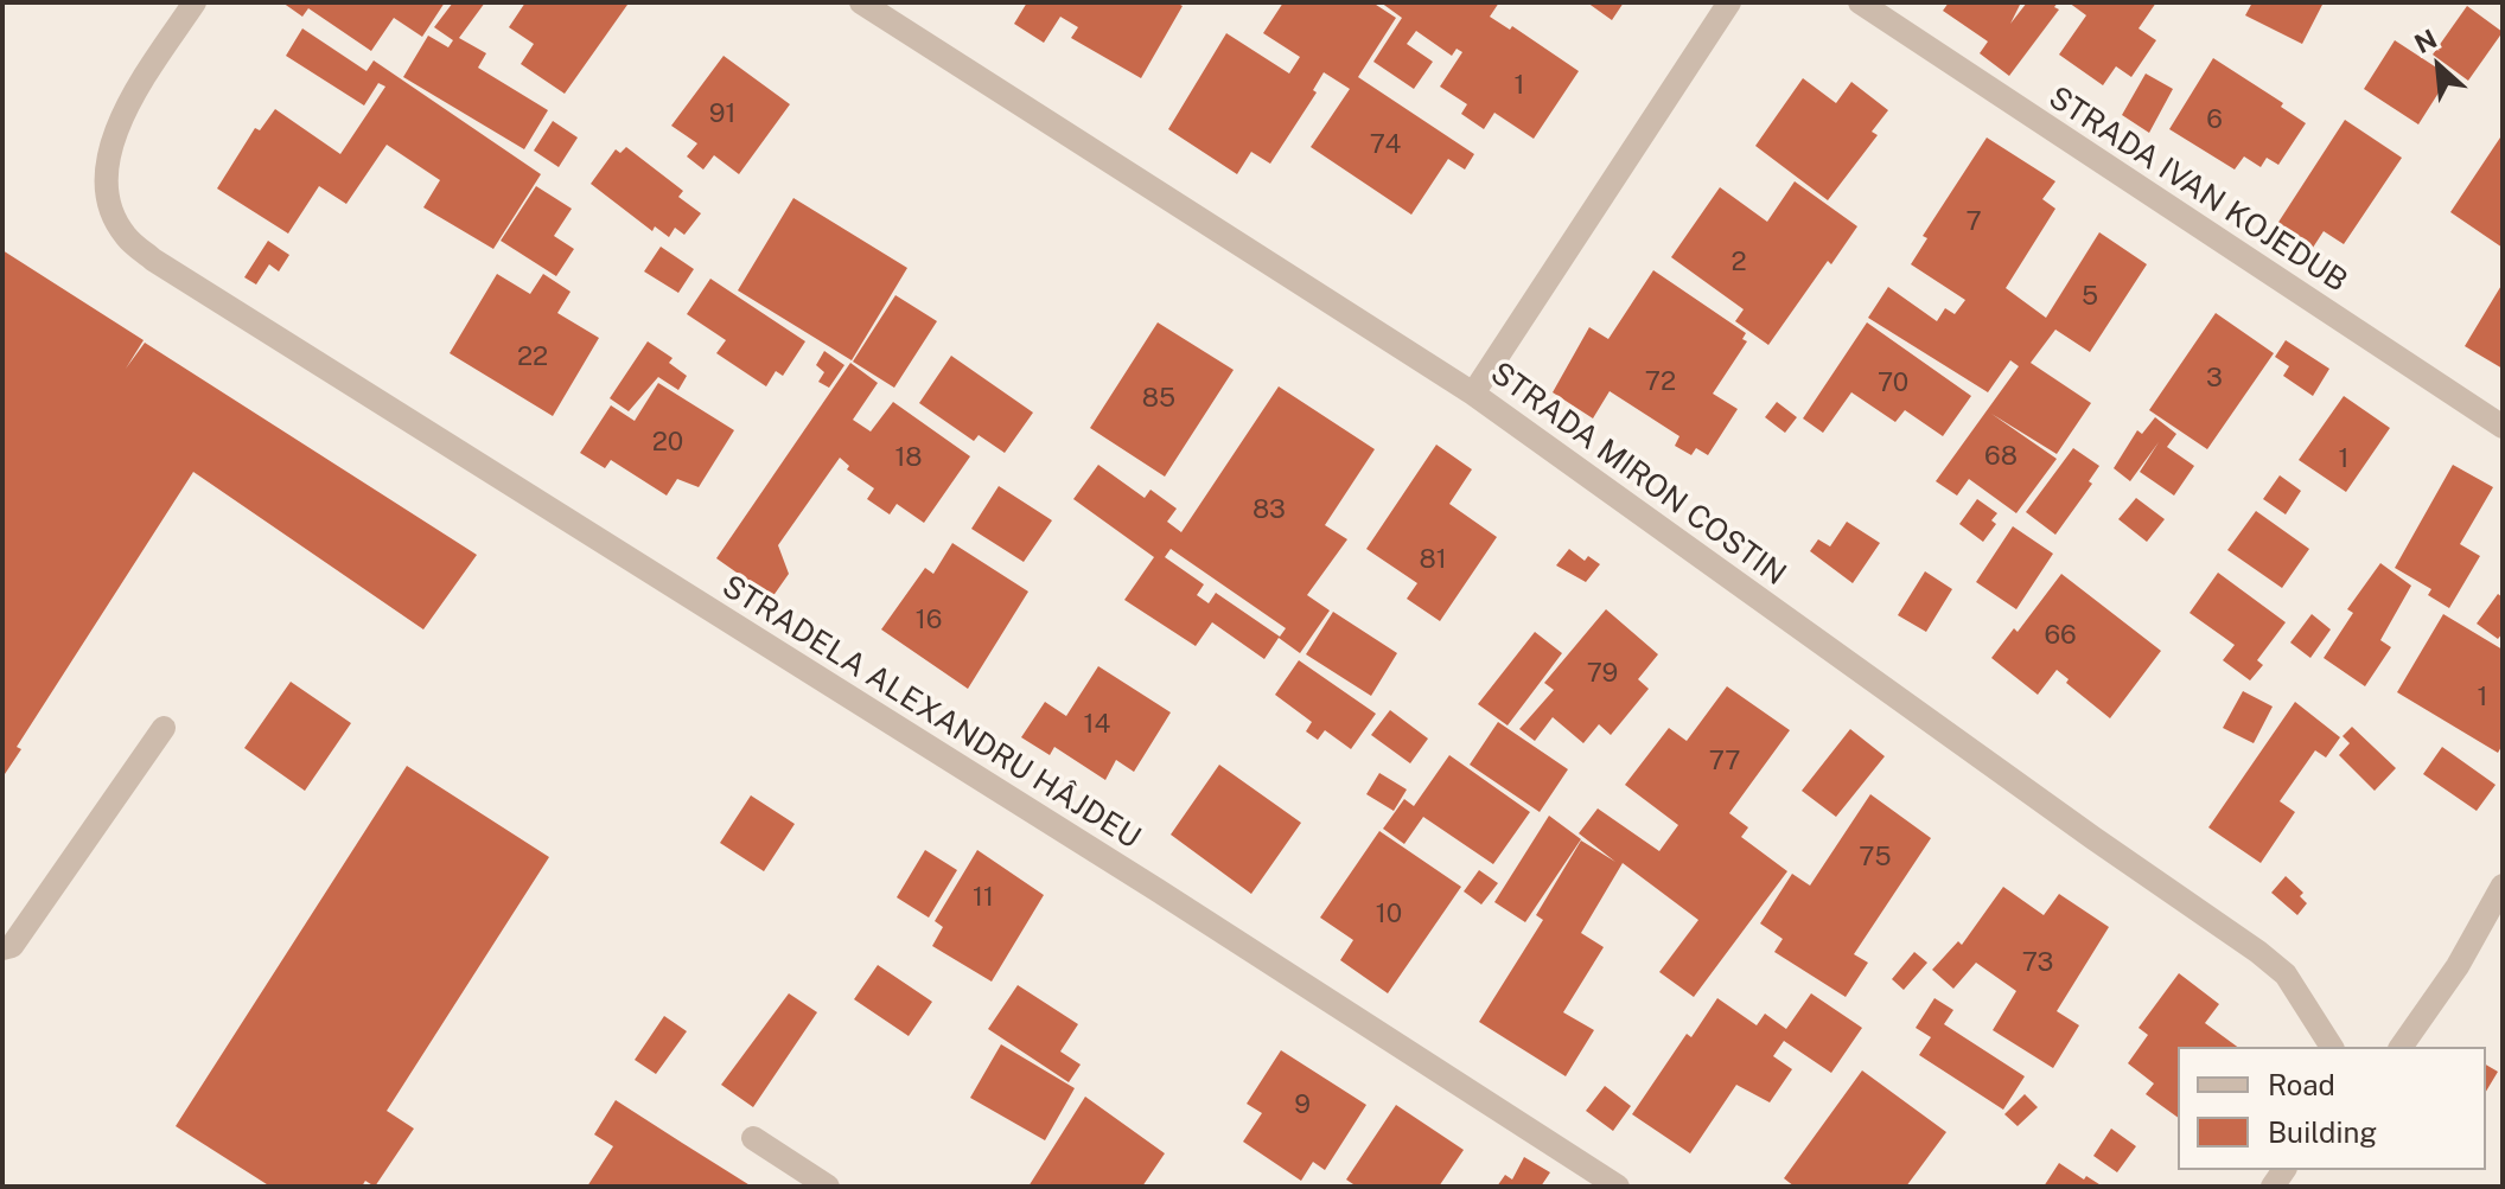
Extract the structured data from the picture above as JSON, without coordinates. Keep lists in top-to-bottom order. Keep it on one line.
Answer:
{"streets":{"street":["STRADA IVAN KOJEDUB","STRADA MIRON COSTIN","STRADELA ALEXANDRU HÂJDEU"]},"house_numbers":["1","91","6","74","7","2","5","22","3","72","70","85","20","68","18","1","83","81","16","66","79","1","14","77","75","11","10","73","9"],"legend":["Road","Building"],"north":"top left"}
